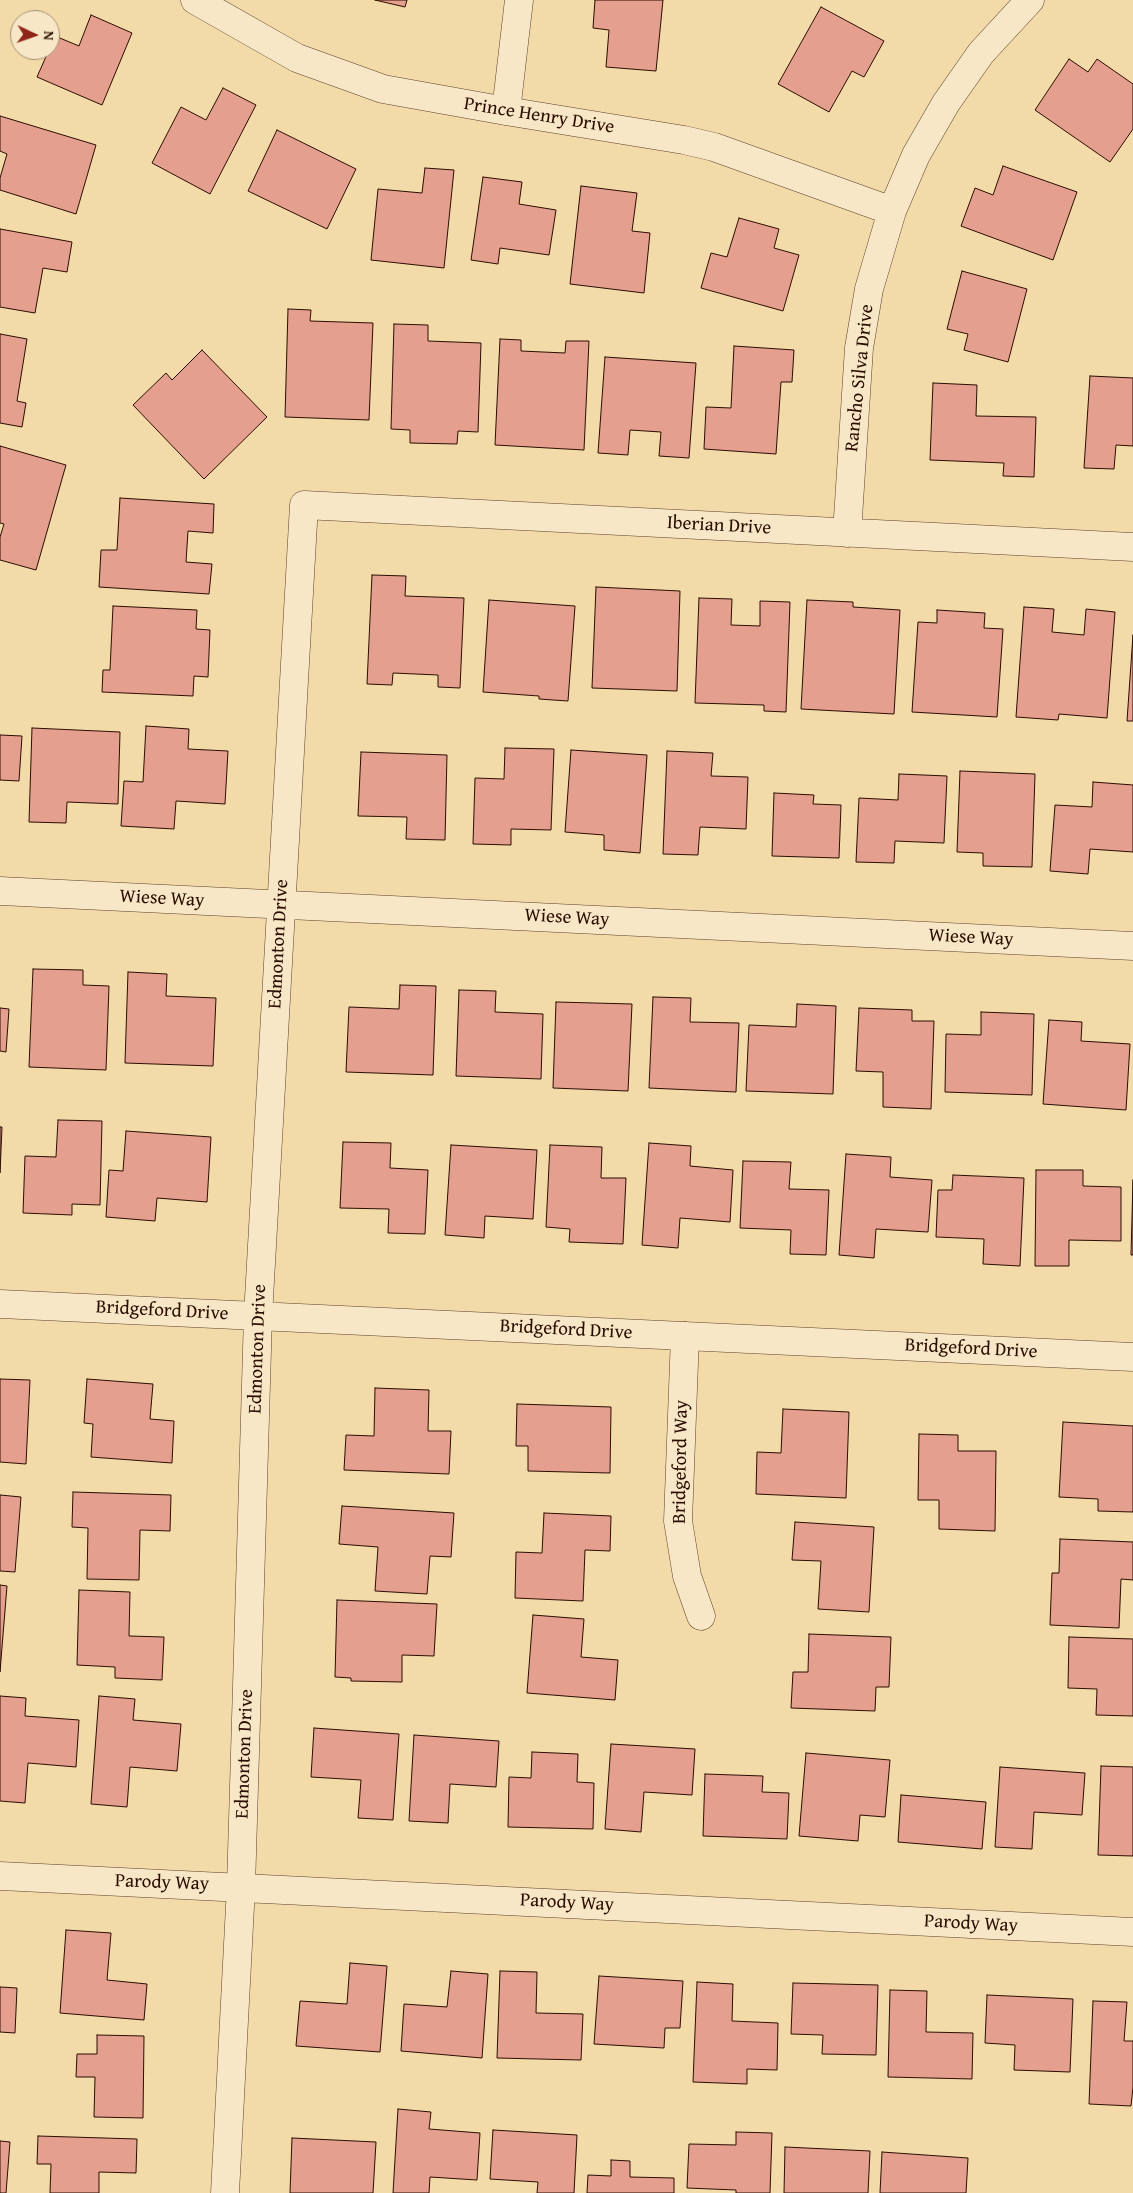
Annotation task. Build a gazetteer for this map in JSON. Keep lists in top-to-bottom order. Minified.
{"streets":{"street":["Prince Henry Drive","Rancho Silva Drive","Iberian Drive","Wiese Way","Edmonton Drive","Bridgeford Drive","Bridgeford Way","Parody Way"]},"crossings":[["Prince Henry Drive","Rancho Silva Drive"],["Rancho Silva Drive","Iberian Drive"],["Iberian Drive","Edmonton Drive"],["Wiese Way","Edmonton Drive"],["Edmonton Drive","Bridgeford Drive"],["Edmonton Drive","Parody Way"],["Bridgeford Drive","Bridgeford Way"]],"north":"right"}
